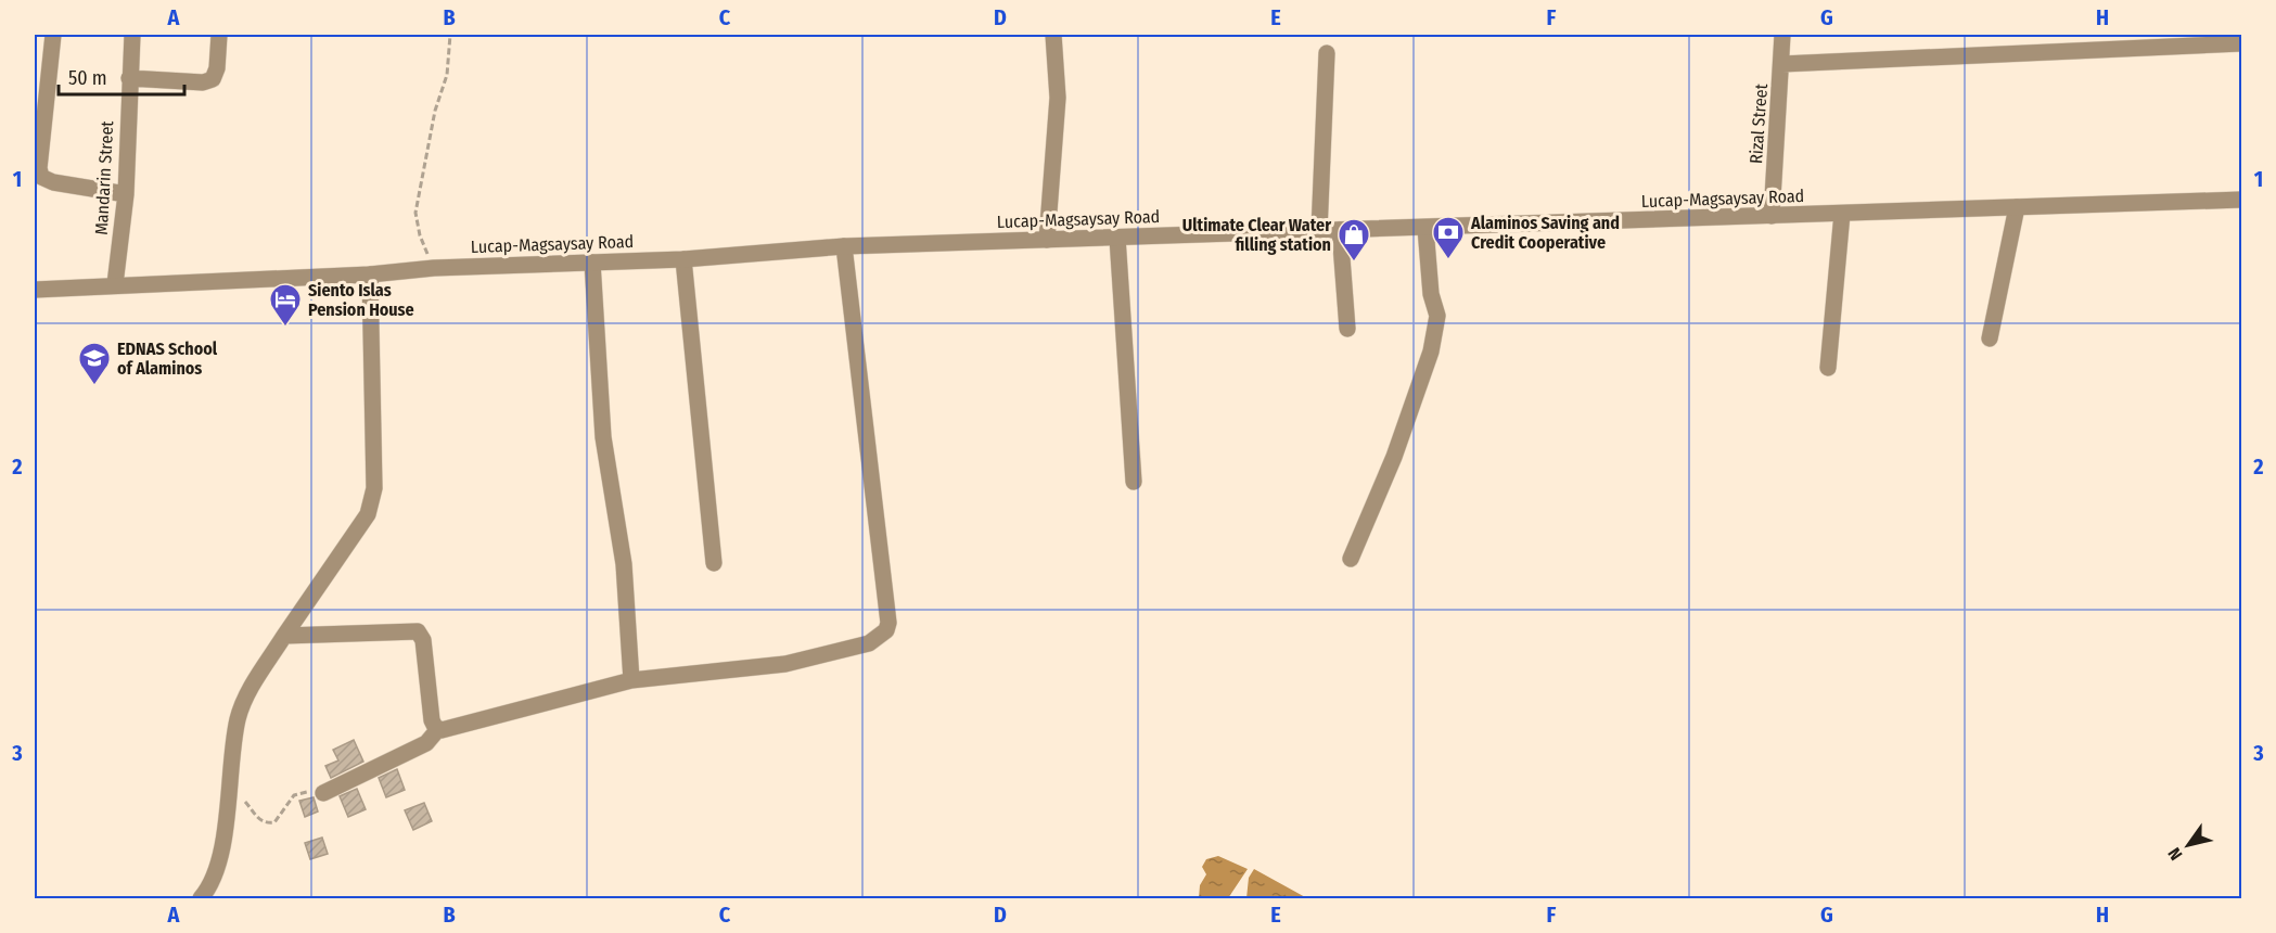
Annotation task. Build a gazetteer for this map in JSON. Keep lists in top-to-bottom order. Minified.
{"streets":{"street":["Rizal Street","Mandarin Street","Lucap-Magsaysay Road"]},"crossings":[["Rizal Street","Lucap-Magsaysay Road"],["Mandarin Street","Lucap-Magsaysay Road"]],"places":{"bank":["Alaminos Saving and Credit Cooperative"],"shop":["Ultimate Clear Water filling station"],"hotel":["Siento Islas Pension House"],"school or university":["EDNAS School of Alaminos"]},"scale_bar":"50 m","north":"bottom left","grid":{"columns":["A","B","C","D","E","F","G","H"],"rows":["1","2","3"]}}
